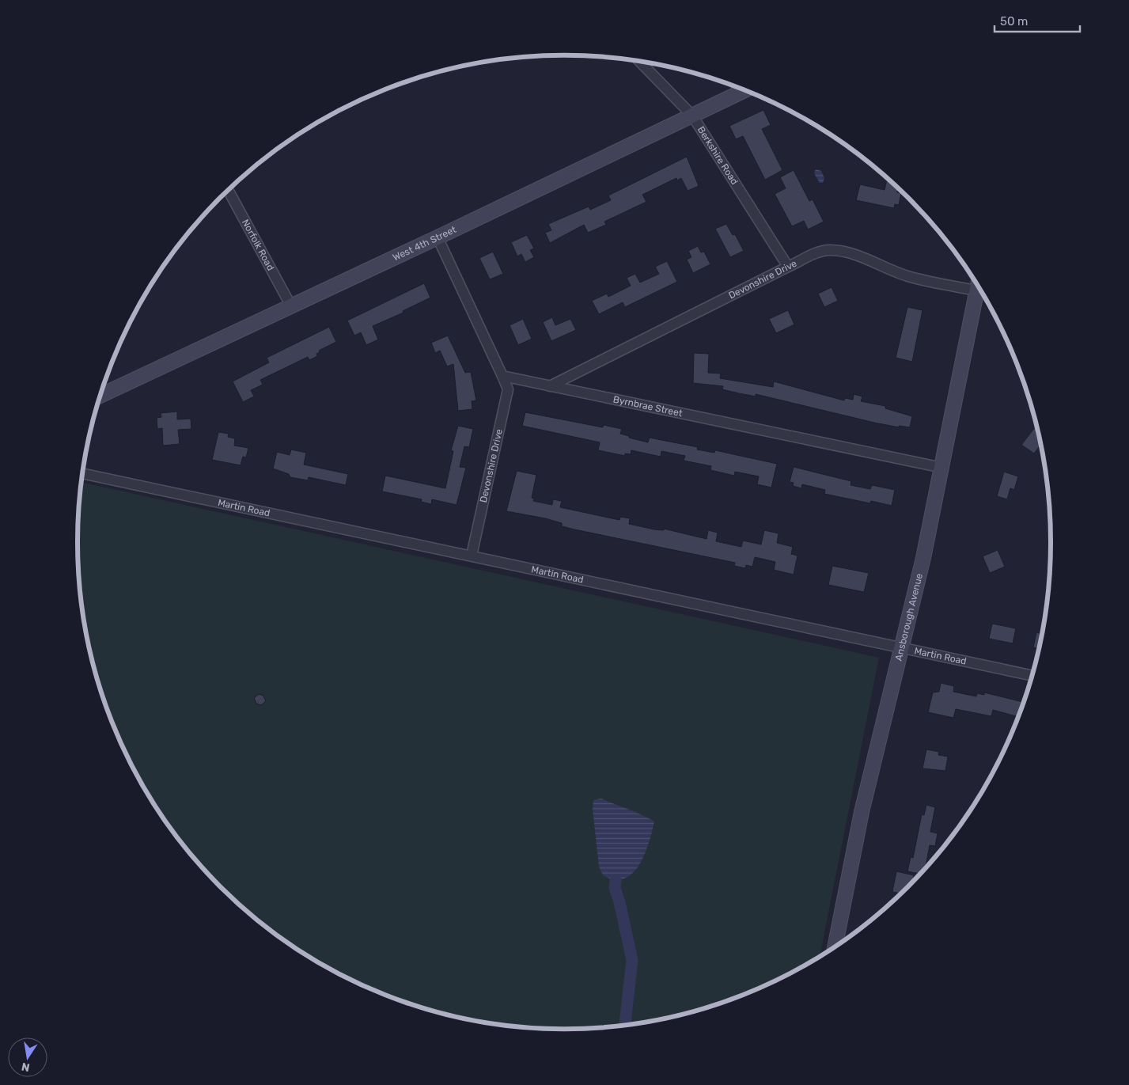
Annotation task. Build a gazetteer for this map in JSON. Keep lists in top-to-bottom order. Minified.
{"streets":{"main road":["West 4th Street","Ansborough Avenue"],"street":["Berkshire Road","Norfolk Road","Devonshire Drive","Byrnbrae Street","Martin Road"]},"crossings":[["Berkshire Road","West 4th Street"],["Berkshire Road","Devonshire Drive"],["West 4th Street","Norfolk Road"],["Devonshire Drive","Byrnbrae Street"],["Devonshire Drive","Martin Road"],["Byrnbrae Street","Ansborough Avenue"],["Martin Road","Ansborough Avenue"]],"scale_bar":"50 m","north":"bottom"}
